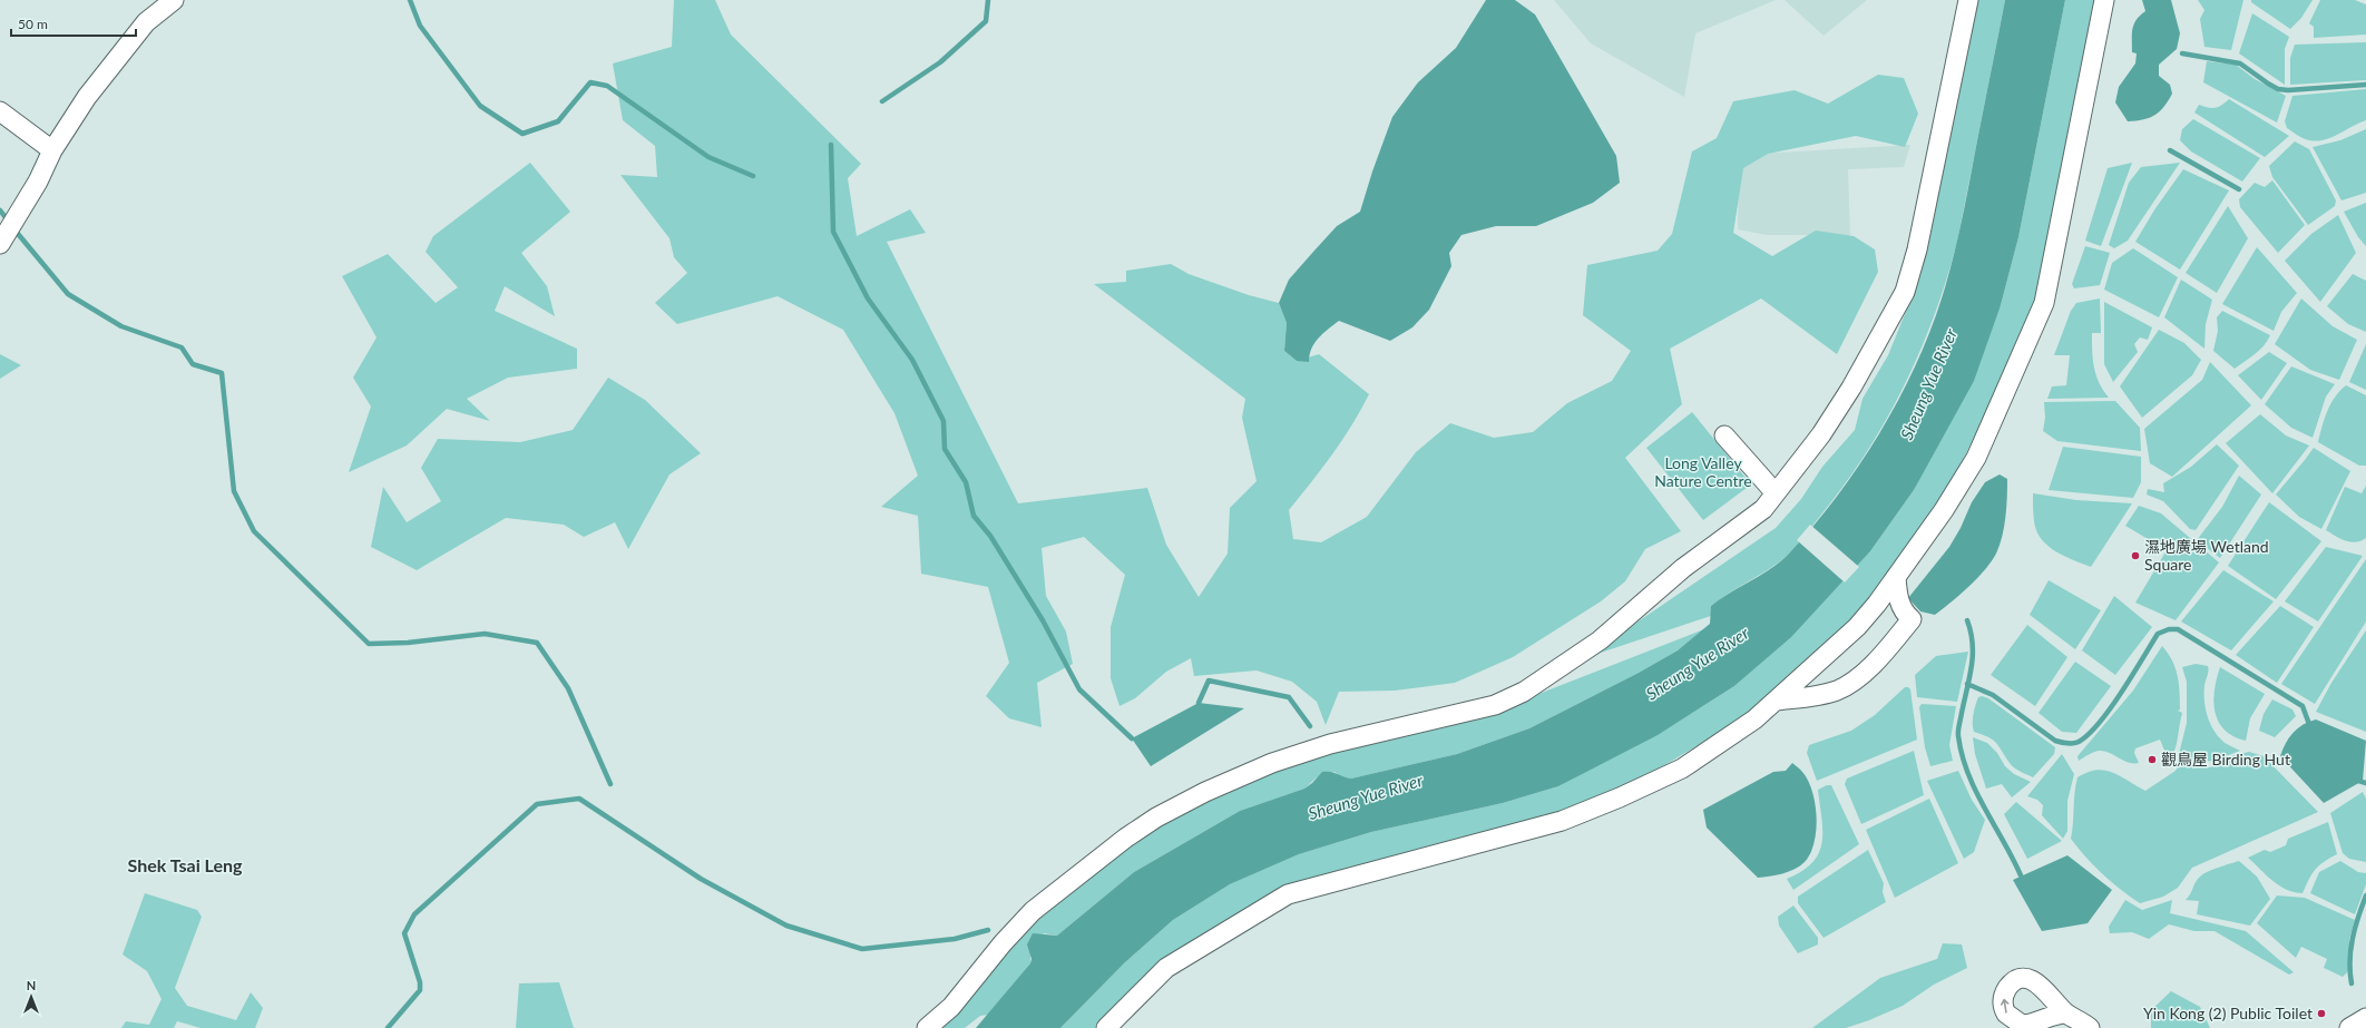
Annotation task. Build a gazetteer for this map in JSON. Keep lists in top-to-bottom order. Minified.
{"districts":["Shek Tsai Leng"],"water":["Sheung Yue River"],"parks":["Long Valley Nature Centre"],"places":["濕地廣場 Wetland Square","觀鳥屋 Birding Hut","Yin Kong (2) Public Toilet"],"scale_bar":"50 m","north":"top"}
